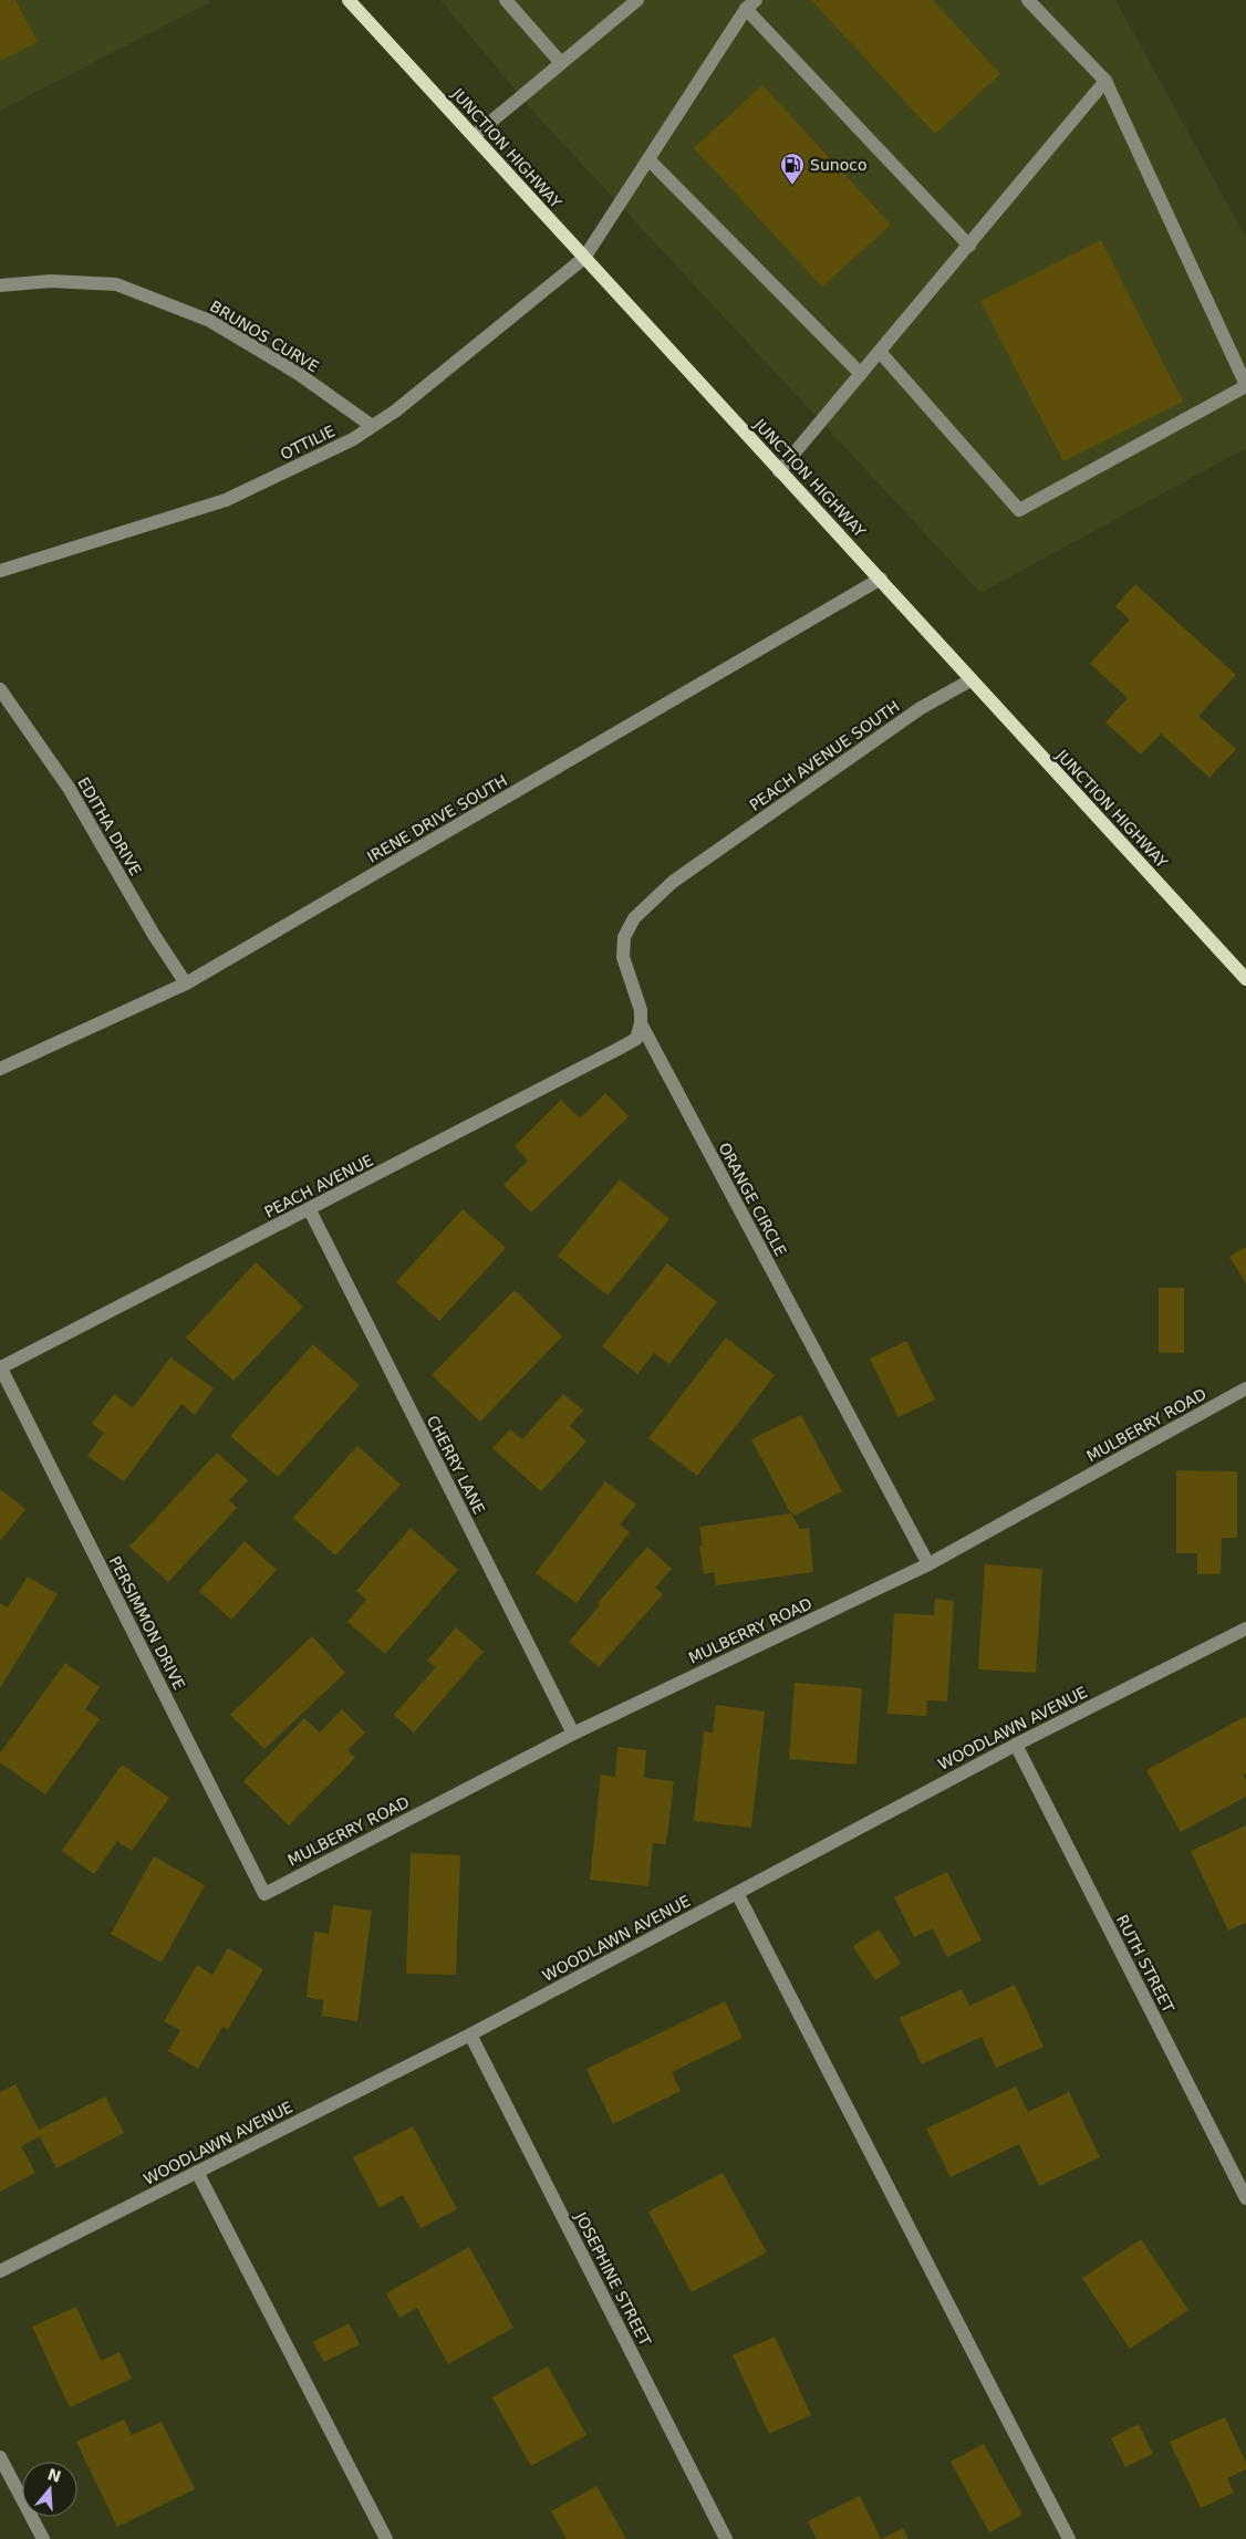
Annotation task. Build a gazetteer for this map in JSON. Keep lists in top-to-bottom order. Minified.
{"streets":{"main road":["JUNCTION HIGHWAY"],"street":["BRUNOS CURVE","OTTILIE","PEACH AVENUE SOUTH","IRENE DRIVE SOUTH","EDITHA DRIVE","PEACH AVENUE","ORANGE CIRCLE","MULBERRY ROAD","CHERRY LANE","PERSIMMON DRIVE","WOODLAWN AVENUE","RUTH STREET","JOSEPHINE STREET"]},"crossings":[["JUNCTION HIGHWAY","OTTILIE"],["JUNCTION HIGHWAY","PEACH AVENUE SOUTH"],["JUNCTION HIGHWAY","IRENE DRIVE SOUTH"],["BRUNOS CURVE","OTTILIE"],["PEACH AVENUE SOUTH","ORANGE CIRCLE"],["IRENE DRIVE SOUTH","EDITHA DRIVE"],["PEACH AVENUE","ORANGE CIRCLE"],["PEACH AVENUE","CHERRY LANE"],["PEACH AVENUE","PERSIMMON DRIVE"],["ORANGE CIRCLE","MULBERRY ROAD"],["MULBERRY ROAD","CHERRY LANE"],["MULBERRY ROAD","PERSIMMON DRIVE"],["WOODLAWN AVENUE","RUTH STREET"],["WOODLAWN AVENUE","JOSEPHINE STREET"]],"places":{"fuel station":["Sunoco"]},"north":"top"}
